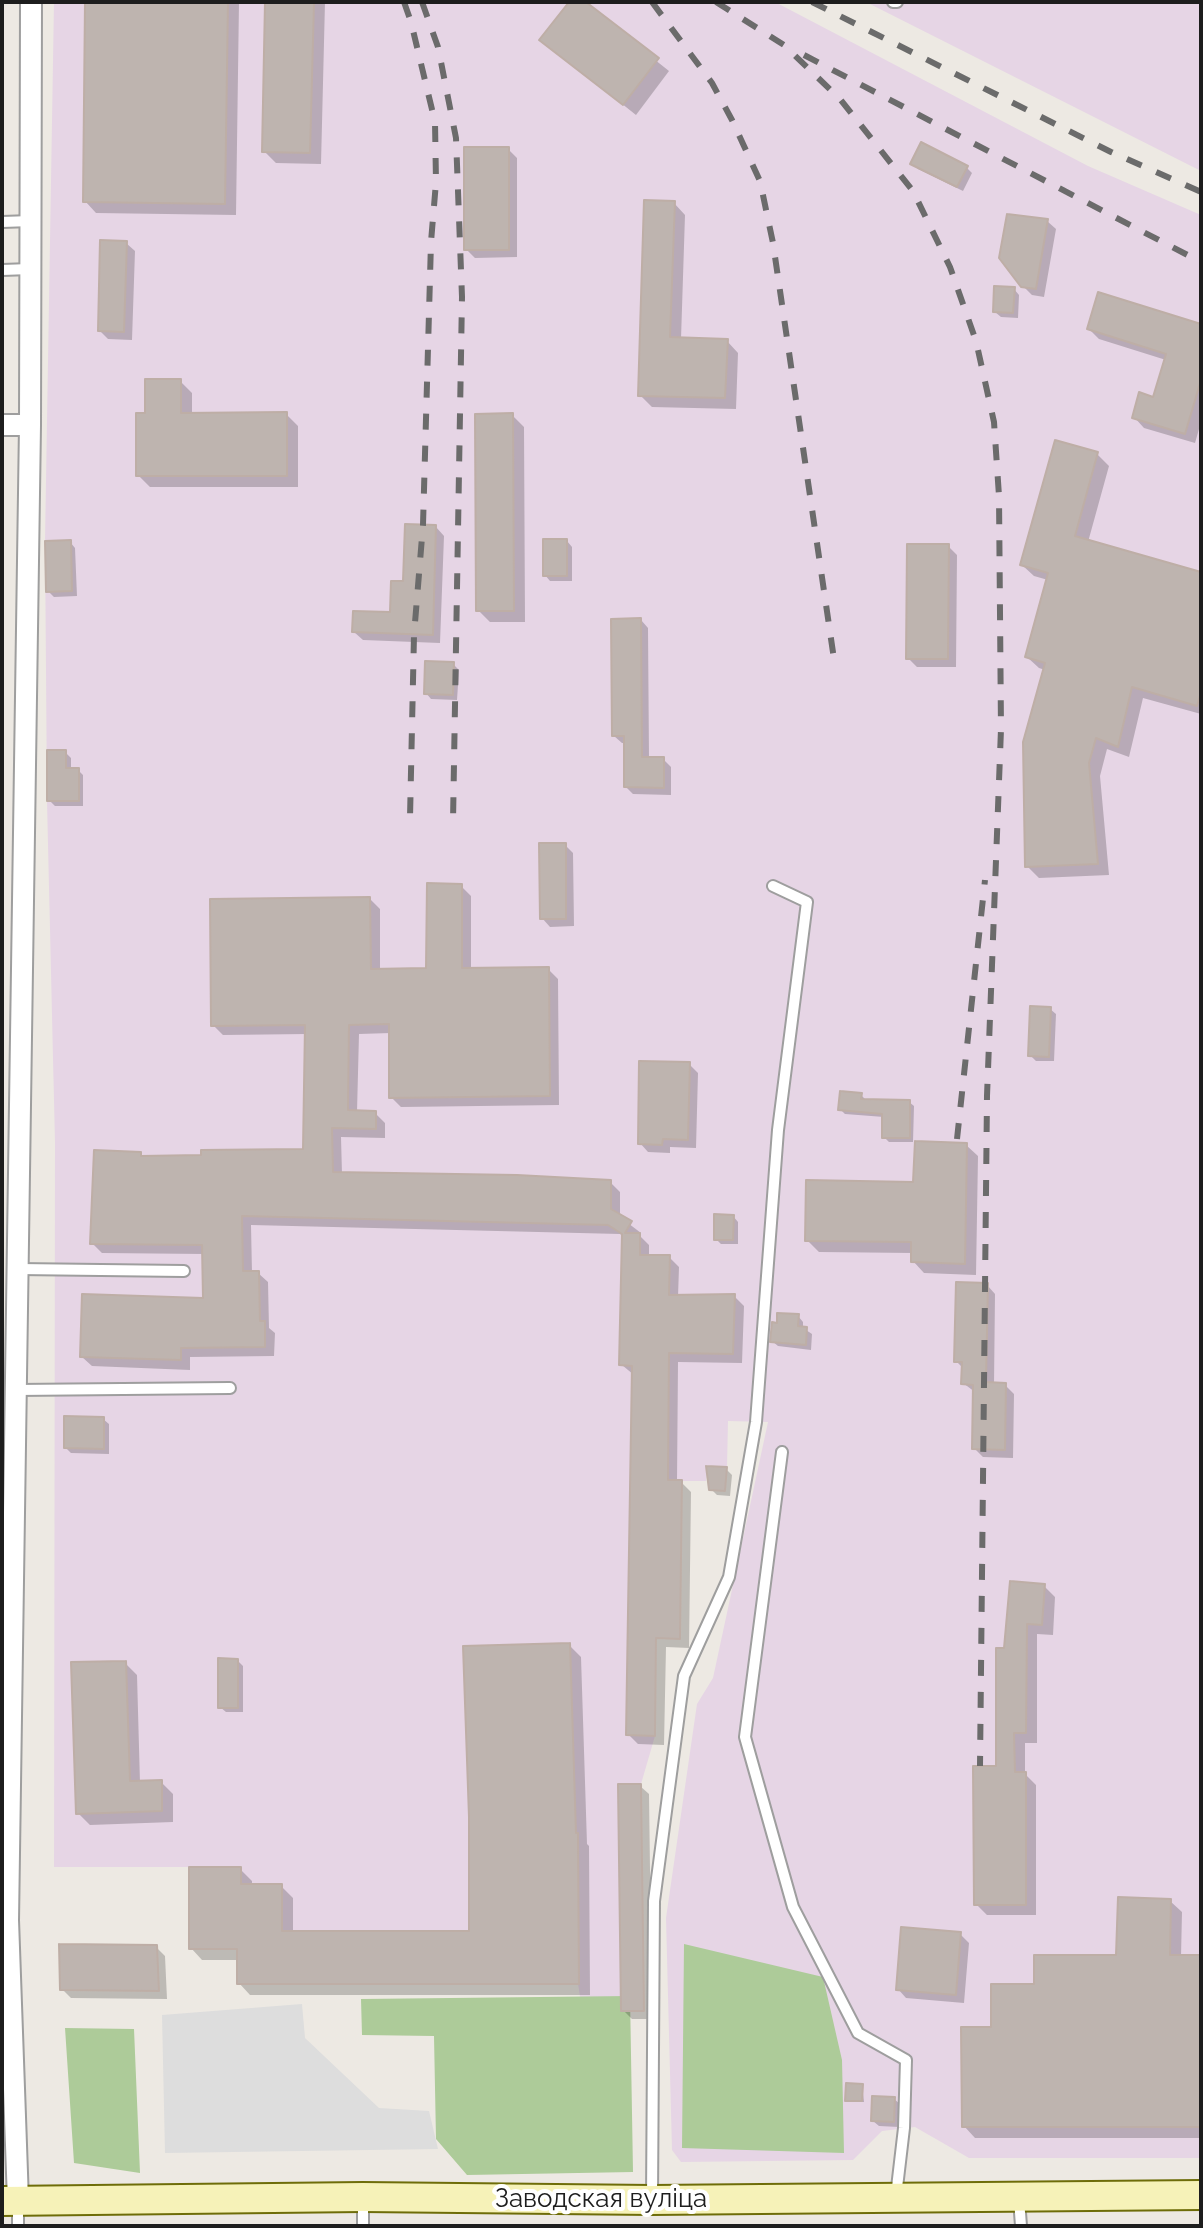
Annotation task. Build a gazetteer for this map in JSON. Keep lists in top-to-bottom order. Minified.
{"streets":{"main road":["Заводская вуліца"]}}
